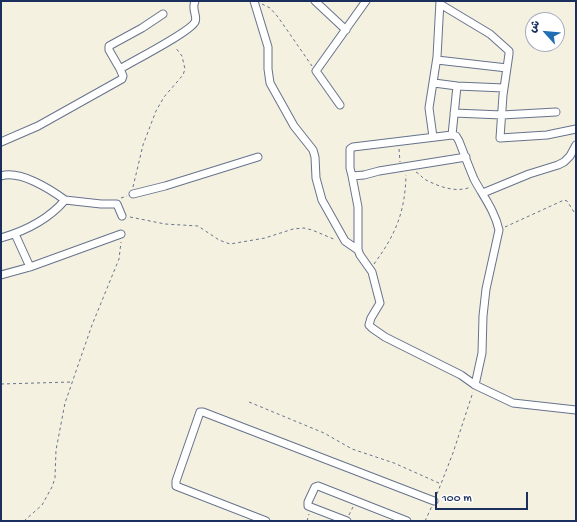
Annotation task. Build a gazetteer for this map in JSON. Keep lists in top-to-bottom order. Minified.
{"scale_bar":"100 m","north":"top left"}
